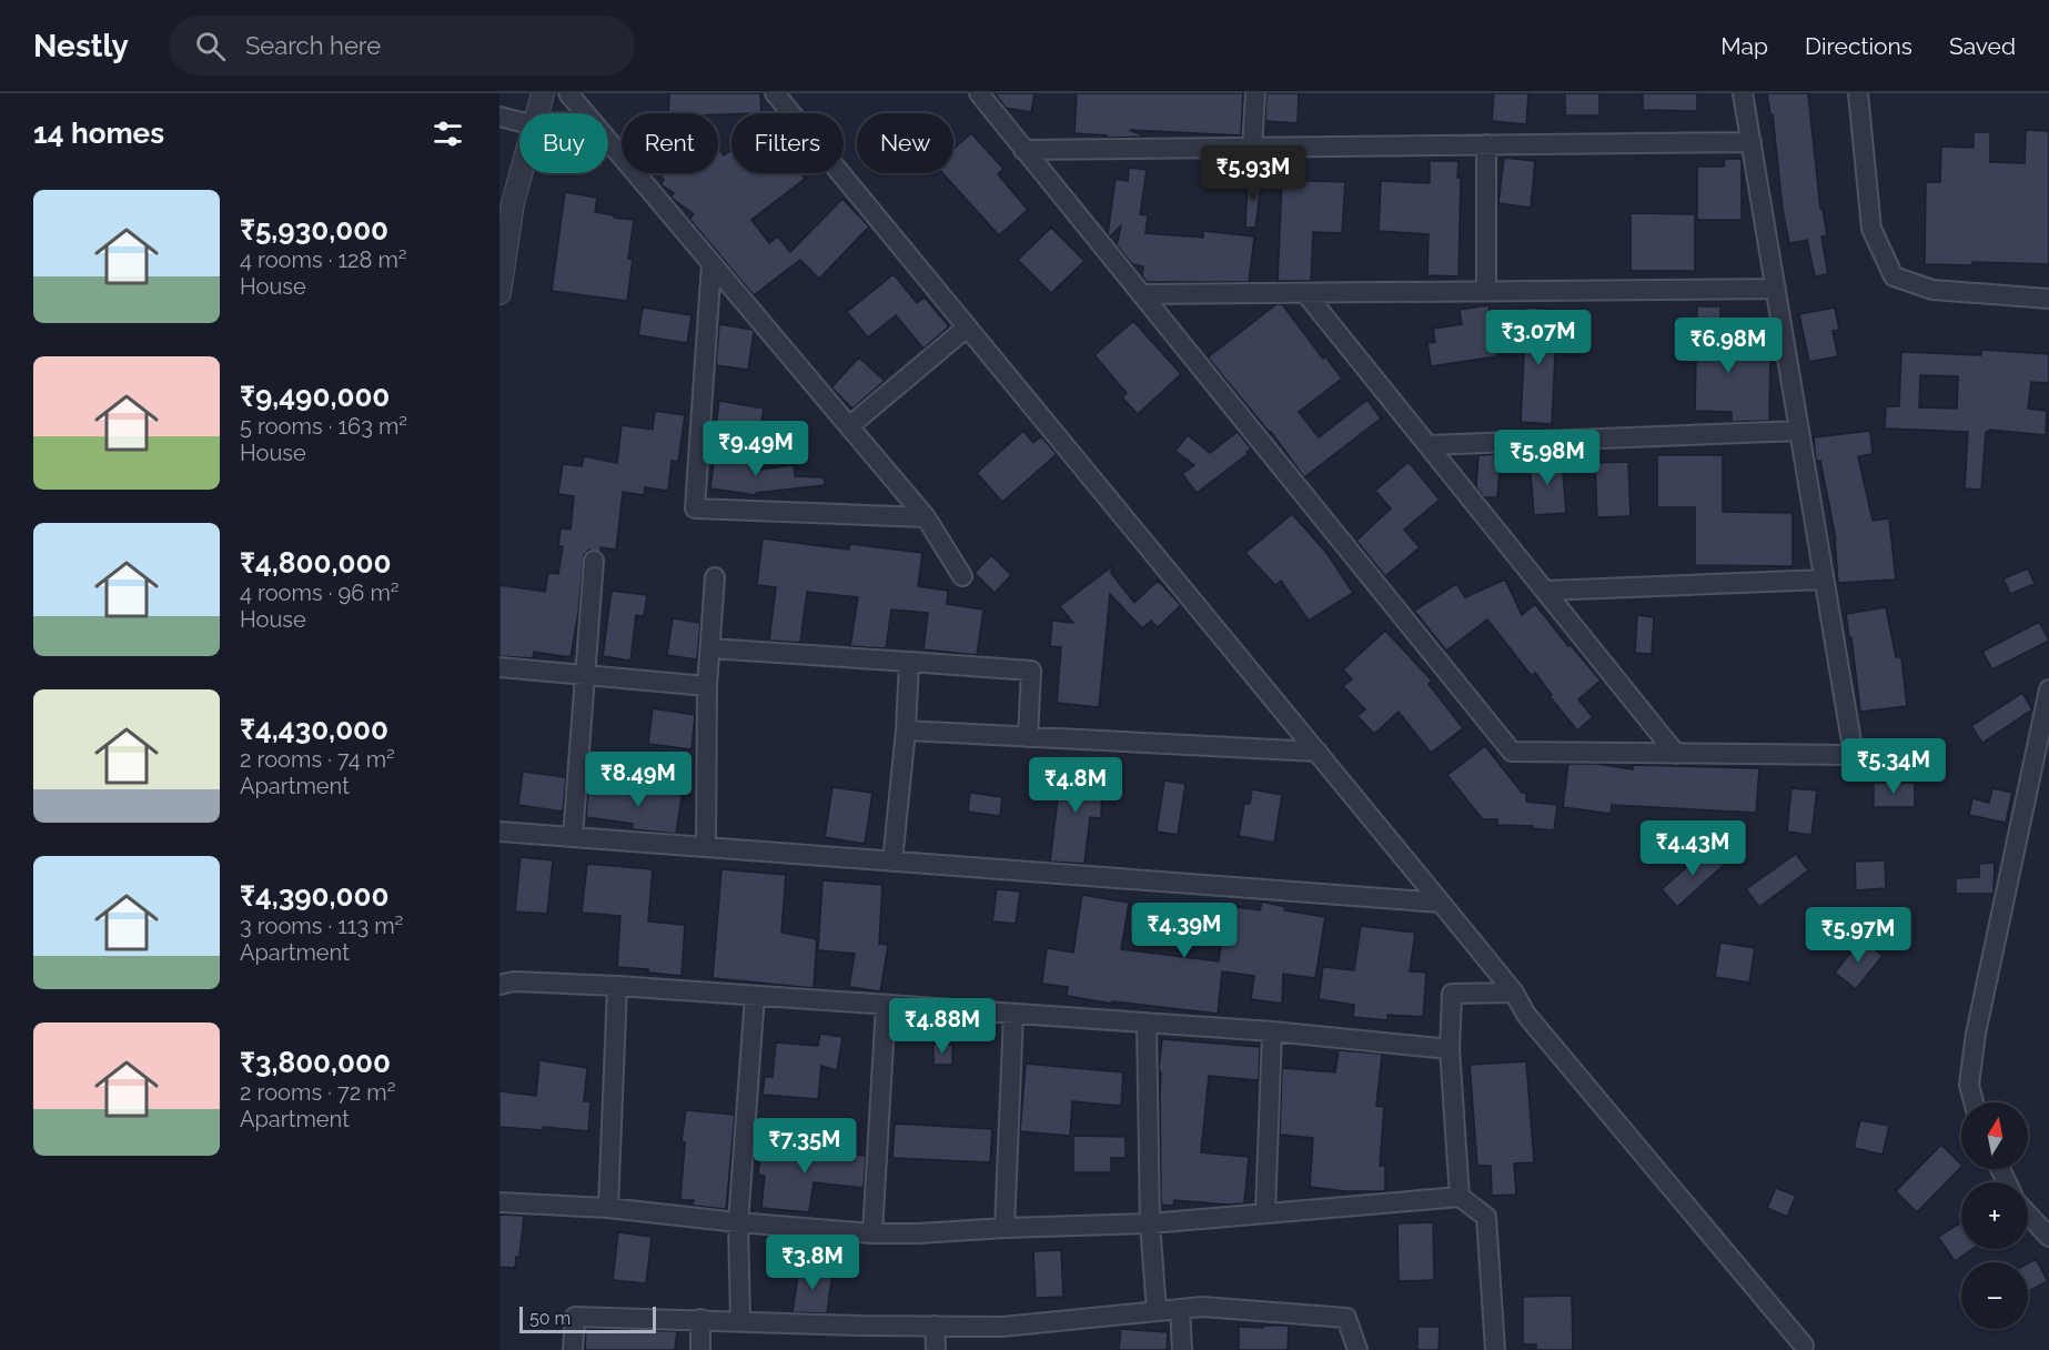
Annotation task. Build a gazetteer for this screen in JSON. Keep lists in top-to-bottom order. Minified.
{"scale_bar":"50 m","north":"top","page":{"header":"Nestly","search":"Search here","nav":["Map","Directions","Saved"],"heading":"14 homes","chip":["Buy","Rent","Filters","New"],"price":["₹5.93M","₹3.07M","₹6.98M","₹9.49M","₹5.98M","₹5.34M","₹8.49M","₹4.8M","₹4.43M","₹4.39M","₹5.97M","₹4.88M","₹7.35M","₹3.8M"],"list":[{"name":"₹5,930,000","note":"4 rooms · 128 m² · House"},{"name":"₹9,490,000","note":"5 rooms · 163 m² · House"},{"name":"₹4,800,000","note":"4 rooms · 96 m² · House"},{"name":"₹4,430,000","note":"2 rooms · 74 m² · Apartment"},{"name":"₹4,390,000","note":"3 rooms · 113 m² · Apartment"},{"name":"₹3,800,000","note":"2 rooms · 72 m² · Apartment"}],"map_buttons":["+","−"],"scale":"50 m"}}
